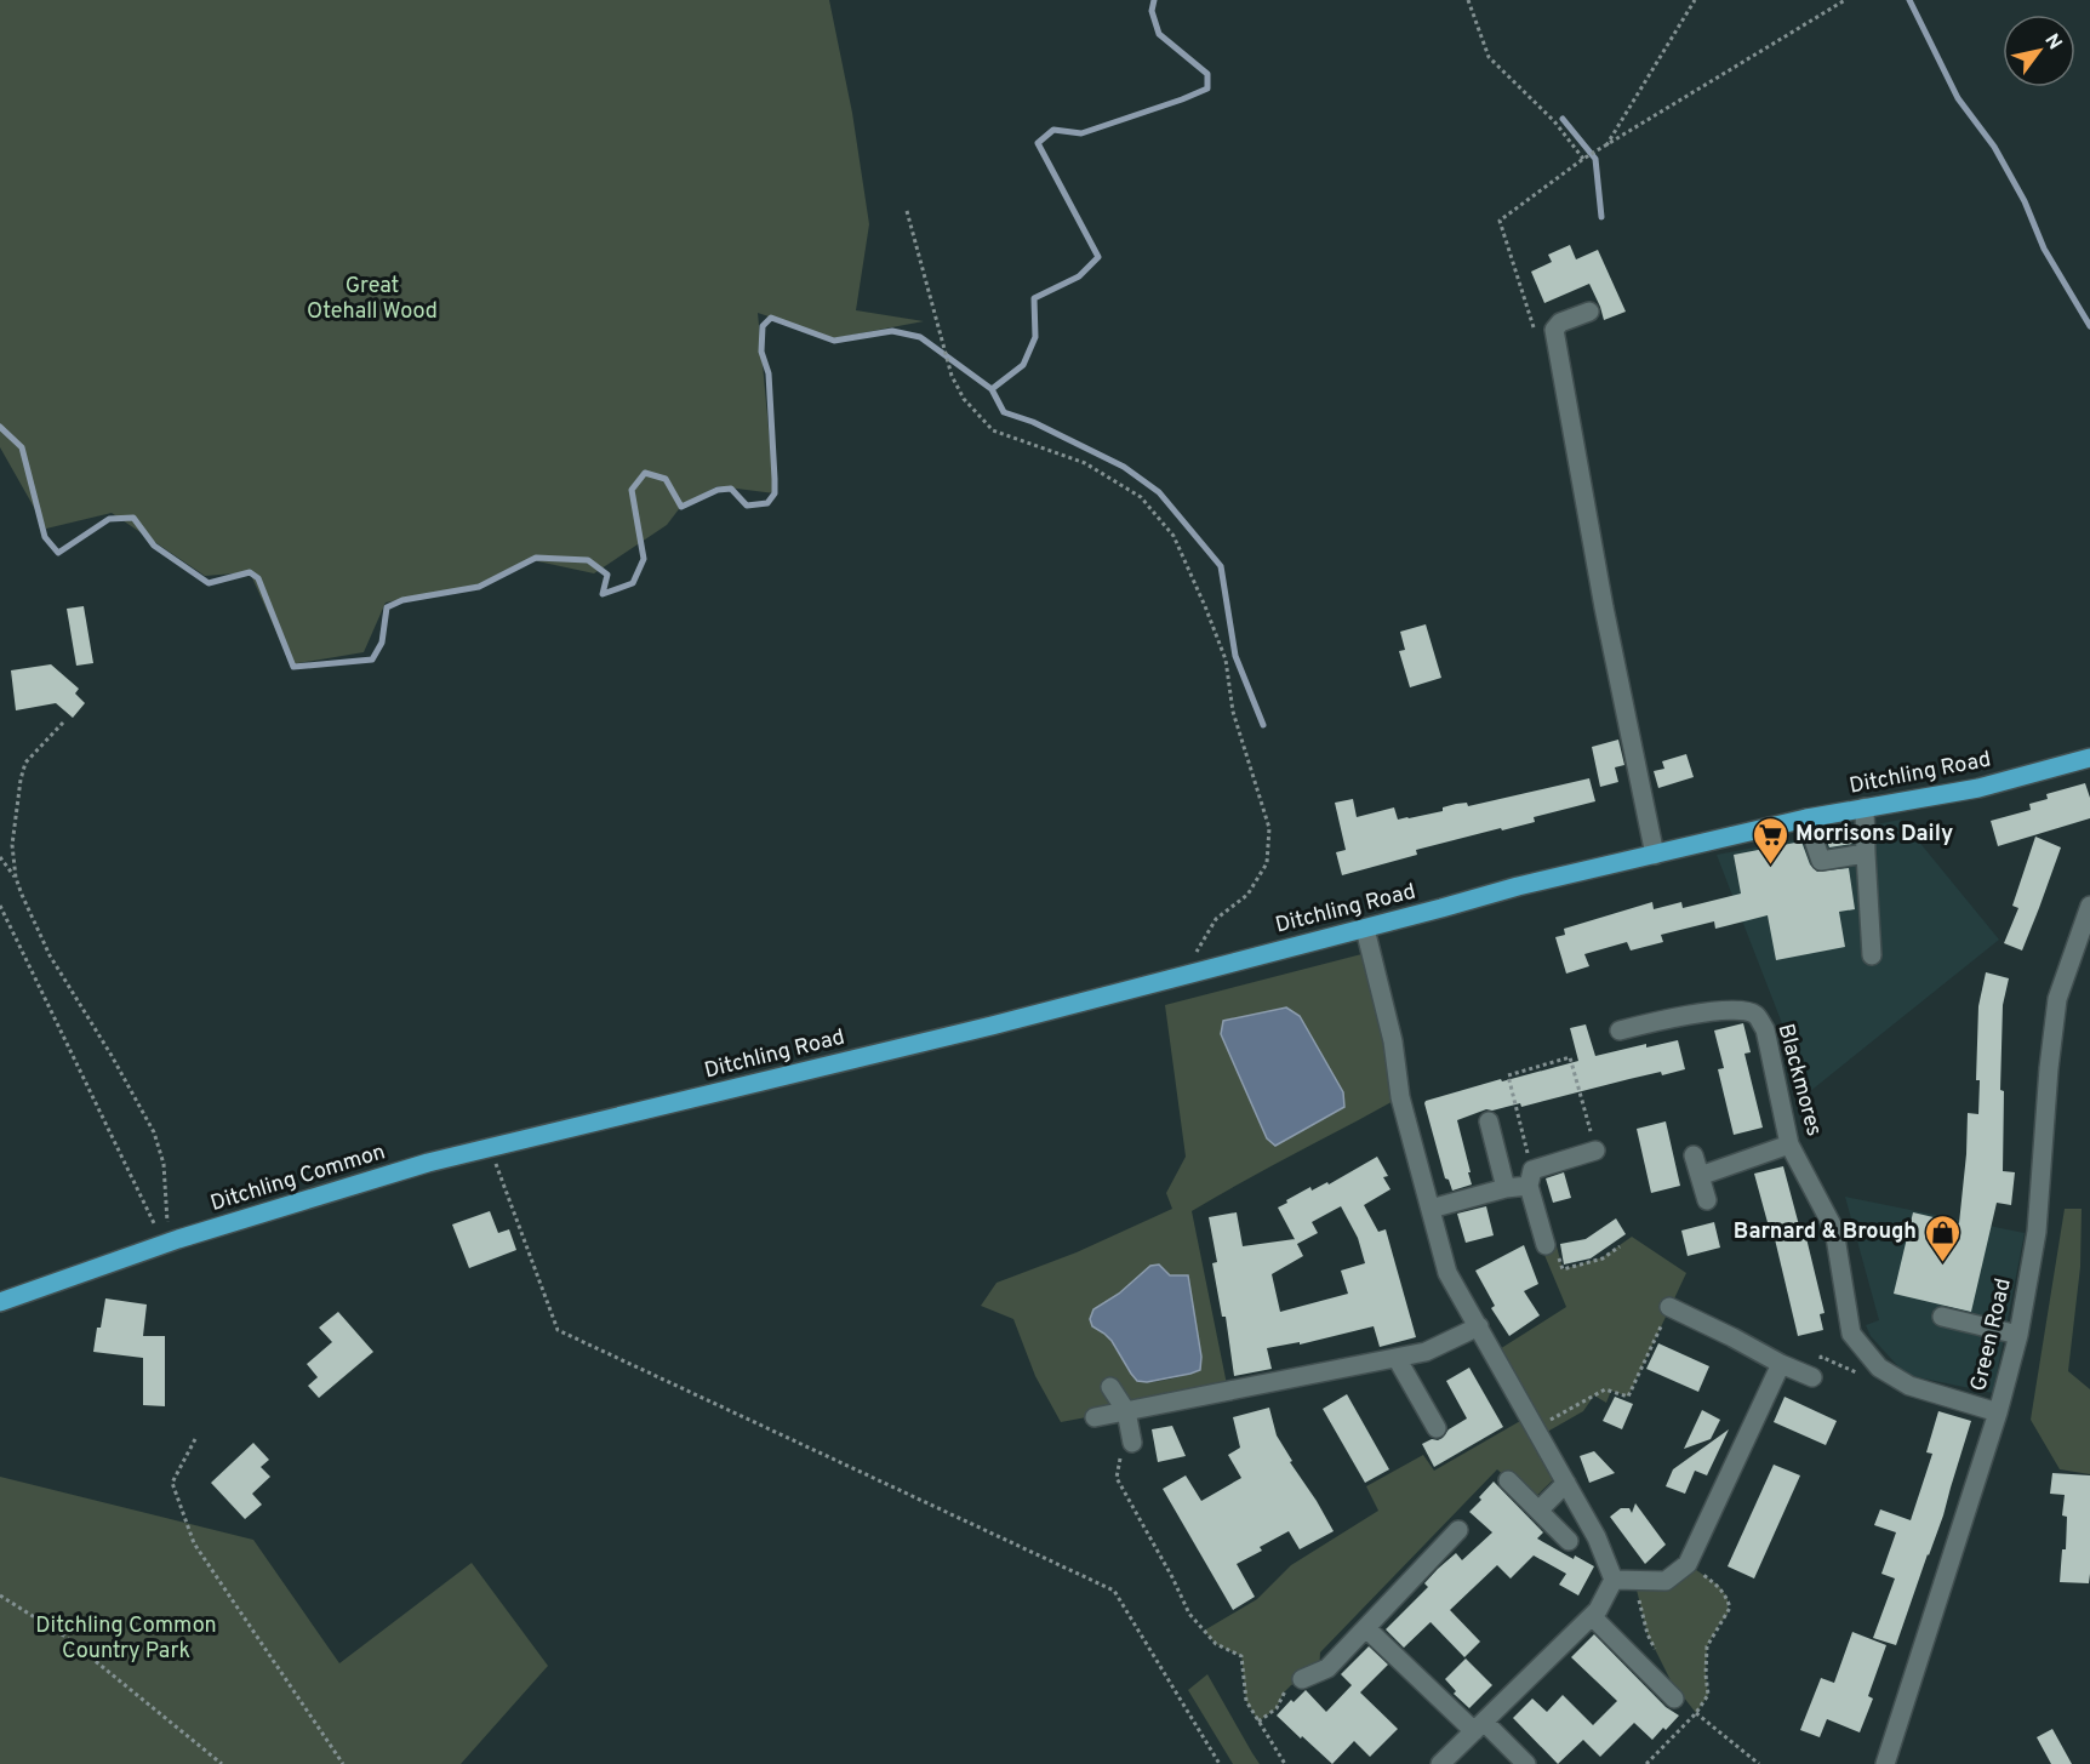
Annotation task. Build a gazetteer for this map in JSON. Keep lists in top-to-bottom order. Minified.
{"streets":{"main road":["Ditchling Road","Ditchling Common"],"street":["Blackmores","Green Road"]},"crossings":[["Ditchling Road","Ditchling Common"],["Blackmores","Green Road"]],"parks":["Great Otehall Wood","Ditchling Common Country Park"],"places":{"supermarket":["Morrisons Daily"],"shop":["Barnard & Brough"]},"north":"top right"}
